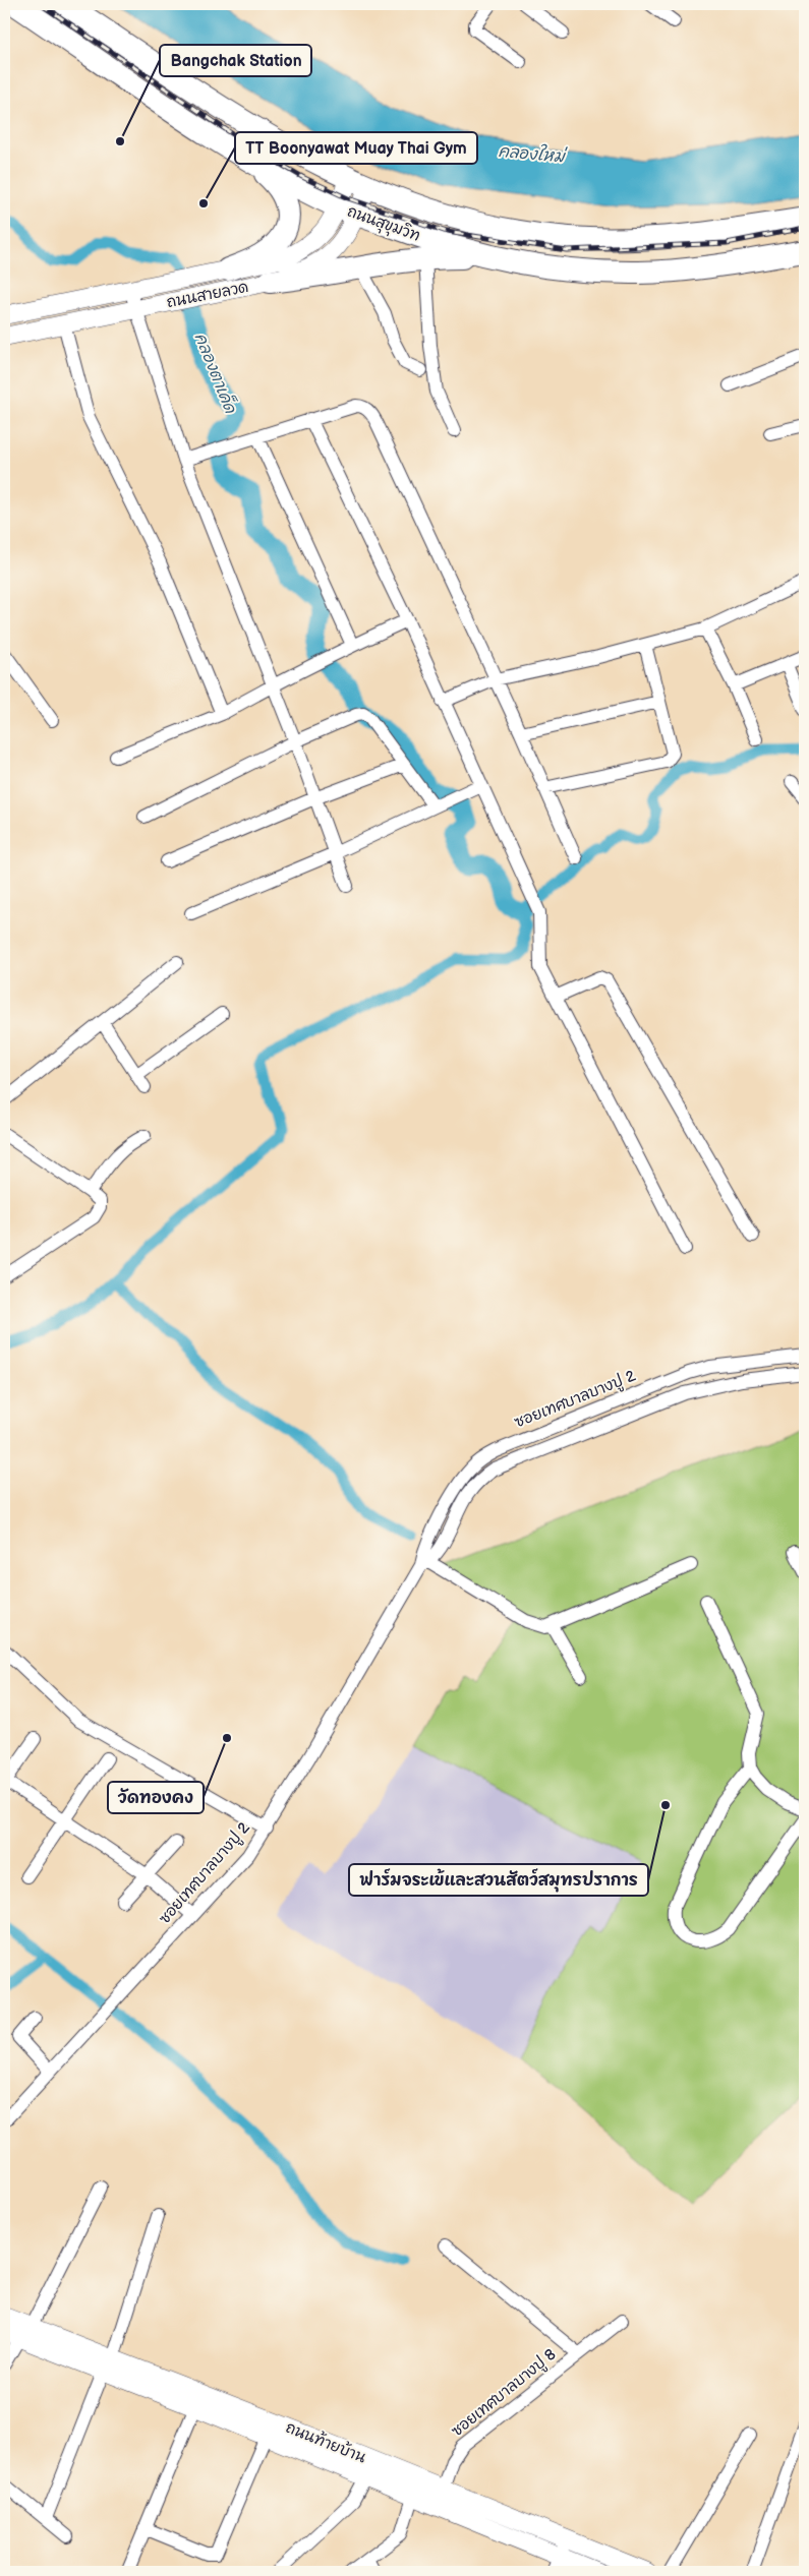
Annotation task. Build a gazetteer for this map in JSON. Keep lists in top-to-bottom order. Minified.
{"streets":{"highway":["ถนนสุขุมวิท"],"street":["ถนนสายลวด","ซอยเทศบาลบางปู 2","ซอยเทศบาลบางปู 8","ถนนท้ายบ้าน"]},"crossings":[["ถนนสุขุมวิท","ถนนสายลวด"],["ซอยเทศบาลบางปู 8","ถนนท้ายบ้าน"]],"water":["คลองใหม่","คลองตาเค็ด"],"places":["Bangchak Station","TT Boonyawat Muay Thai Gym","วัดทองคง","ฟาร์มจระเข้และสวนสัตว์สมุทรปราการ"]}
